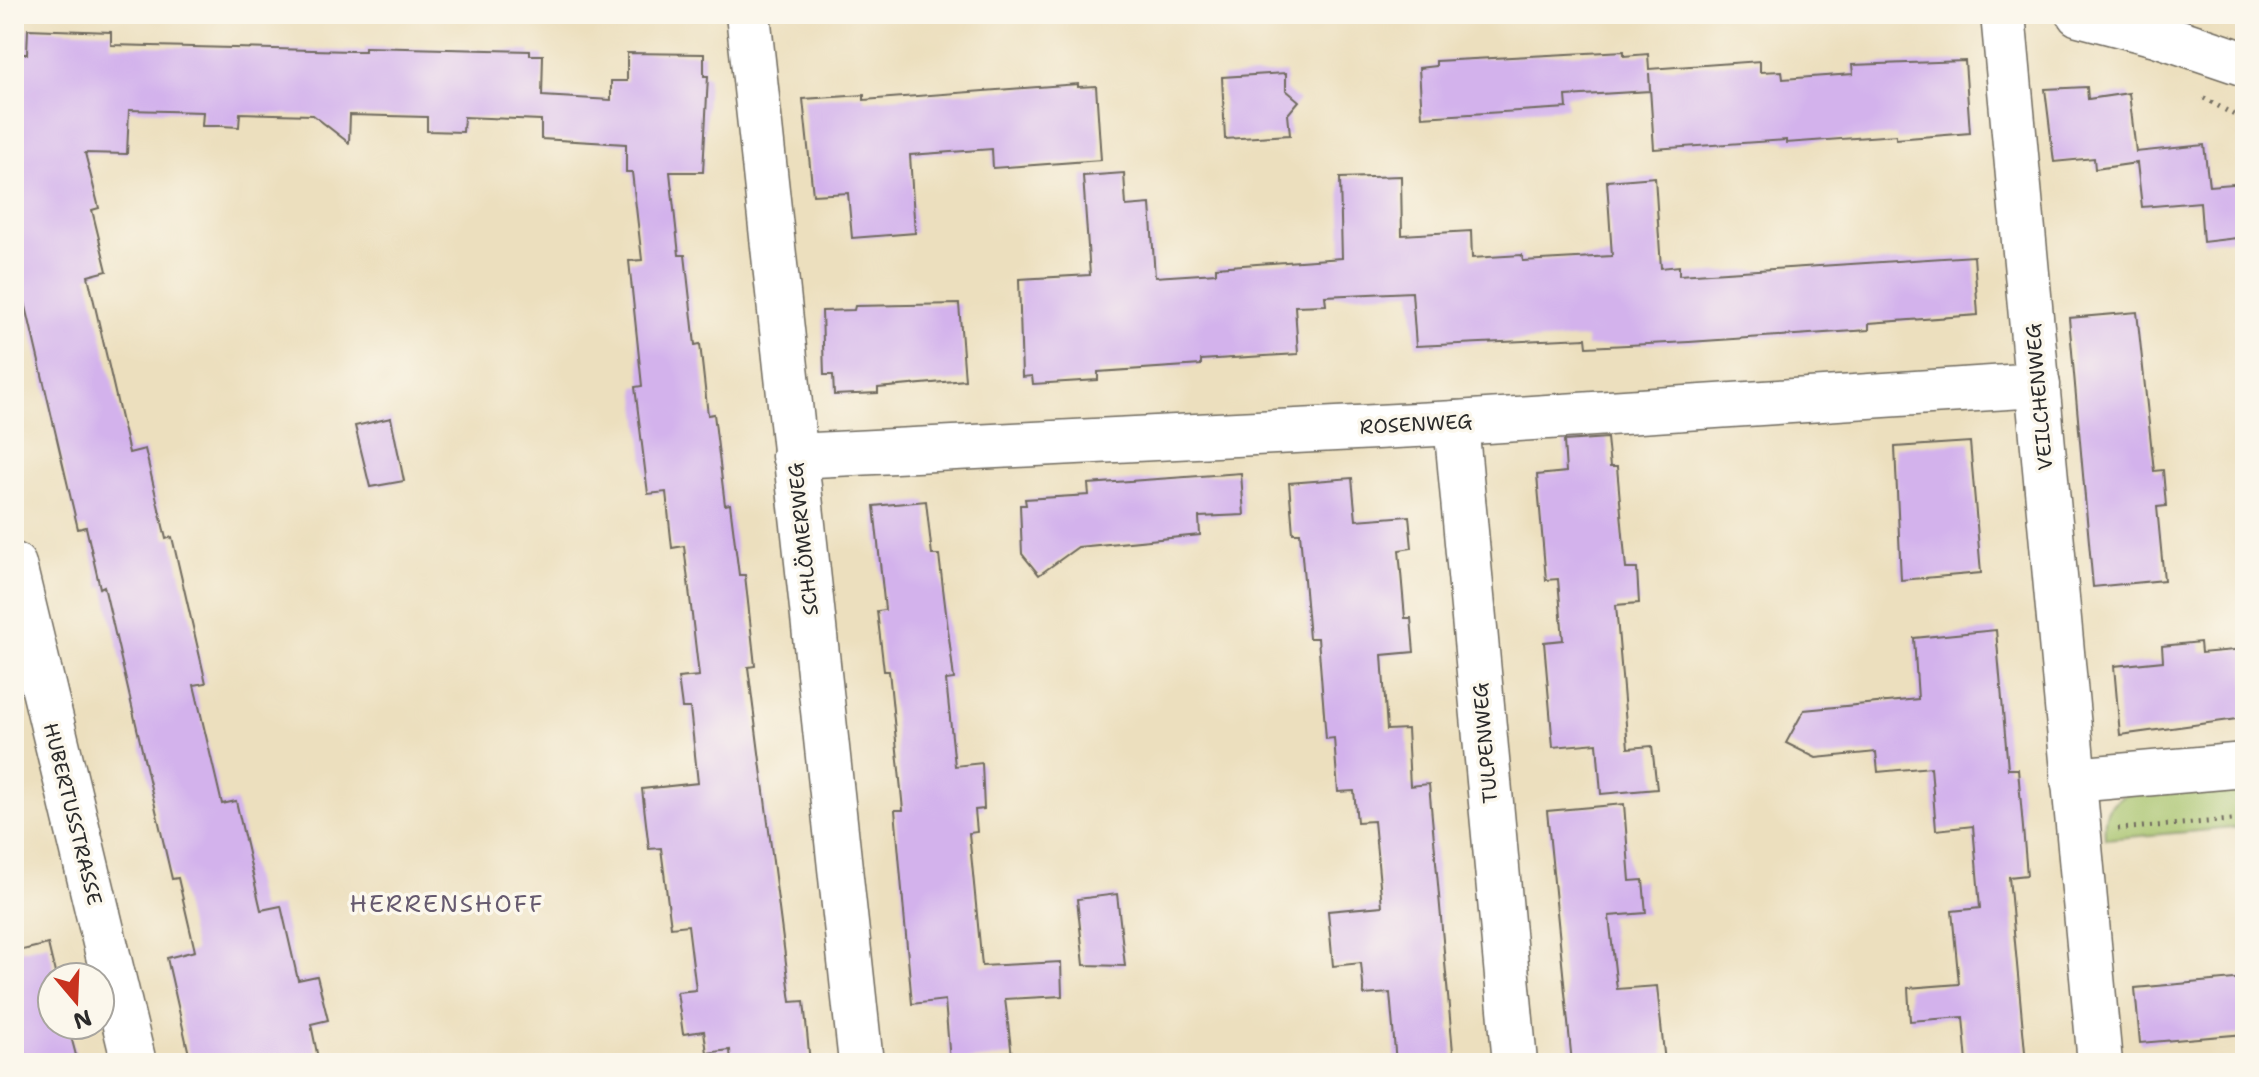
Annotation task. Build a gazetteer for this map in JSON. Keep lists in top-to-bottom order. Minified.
{"streets":{"street":["VEILCHENWEG","ROSENWEG","SCHLÖMERWEG","TULPENWEG","HUBERTUSSTRASSE"]},"crossings":[["VEILCHENWEG","ROSENWEG"],["ROSENWEG","SCHLÖMERWEG"],["ROSENWEG","TULPENWEG"]],"districts":["HERRENSHOFF"],"north":"bottom"}
